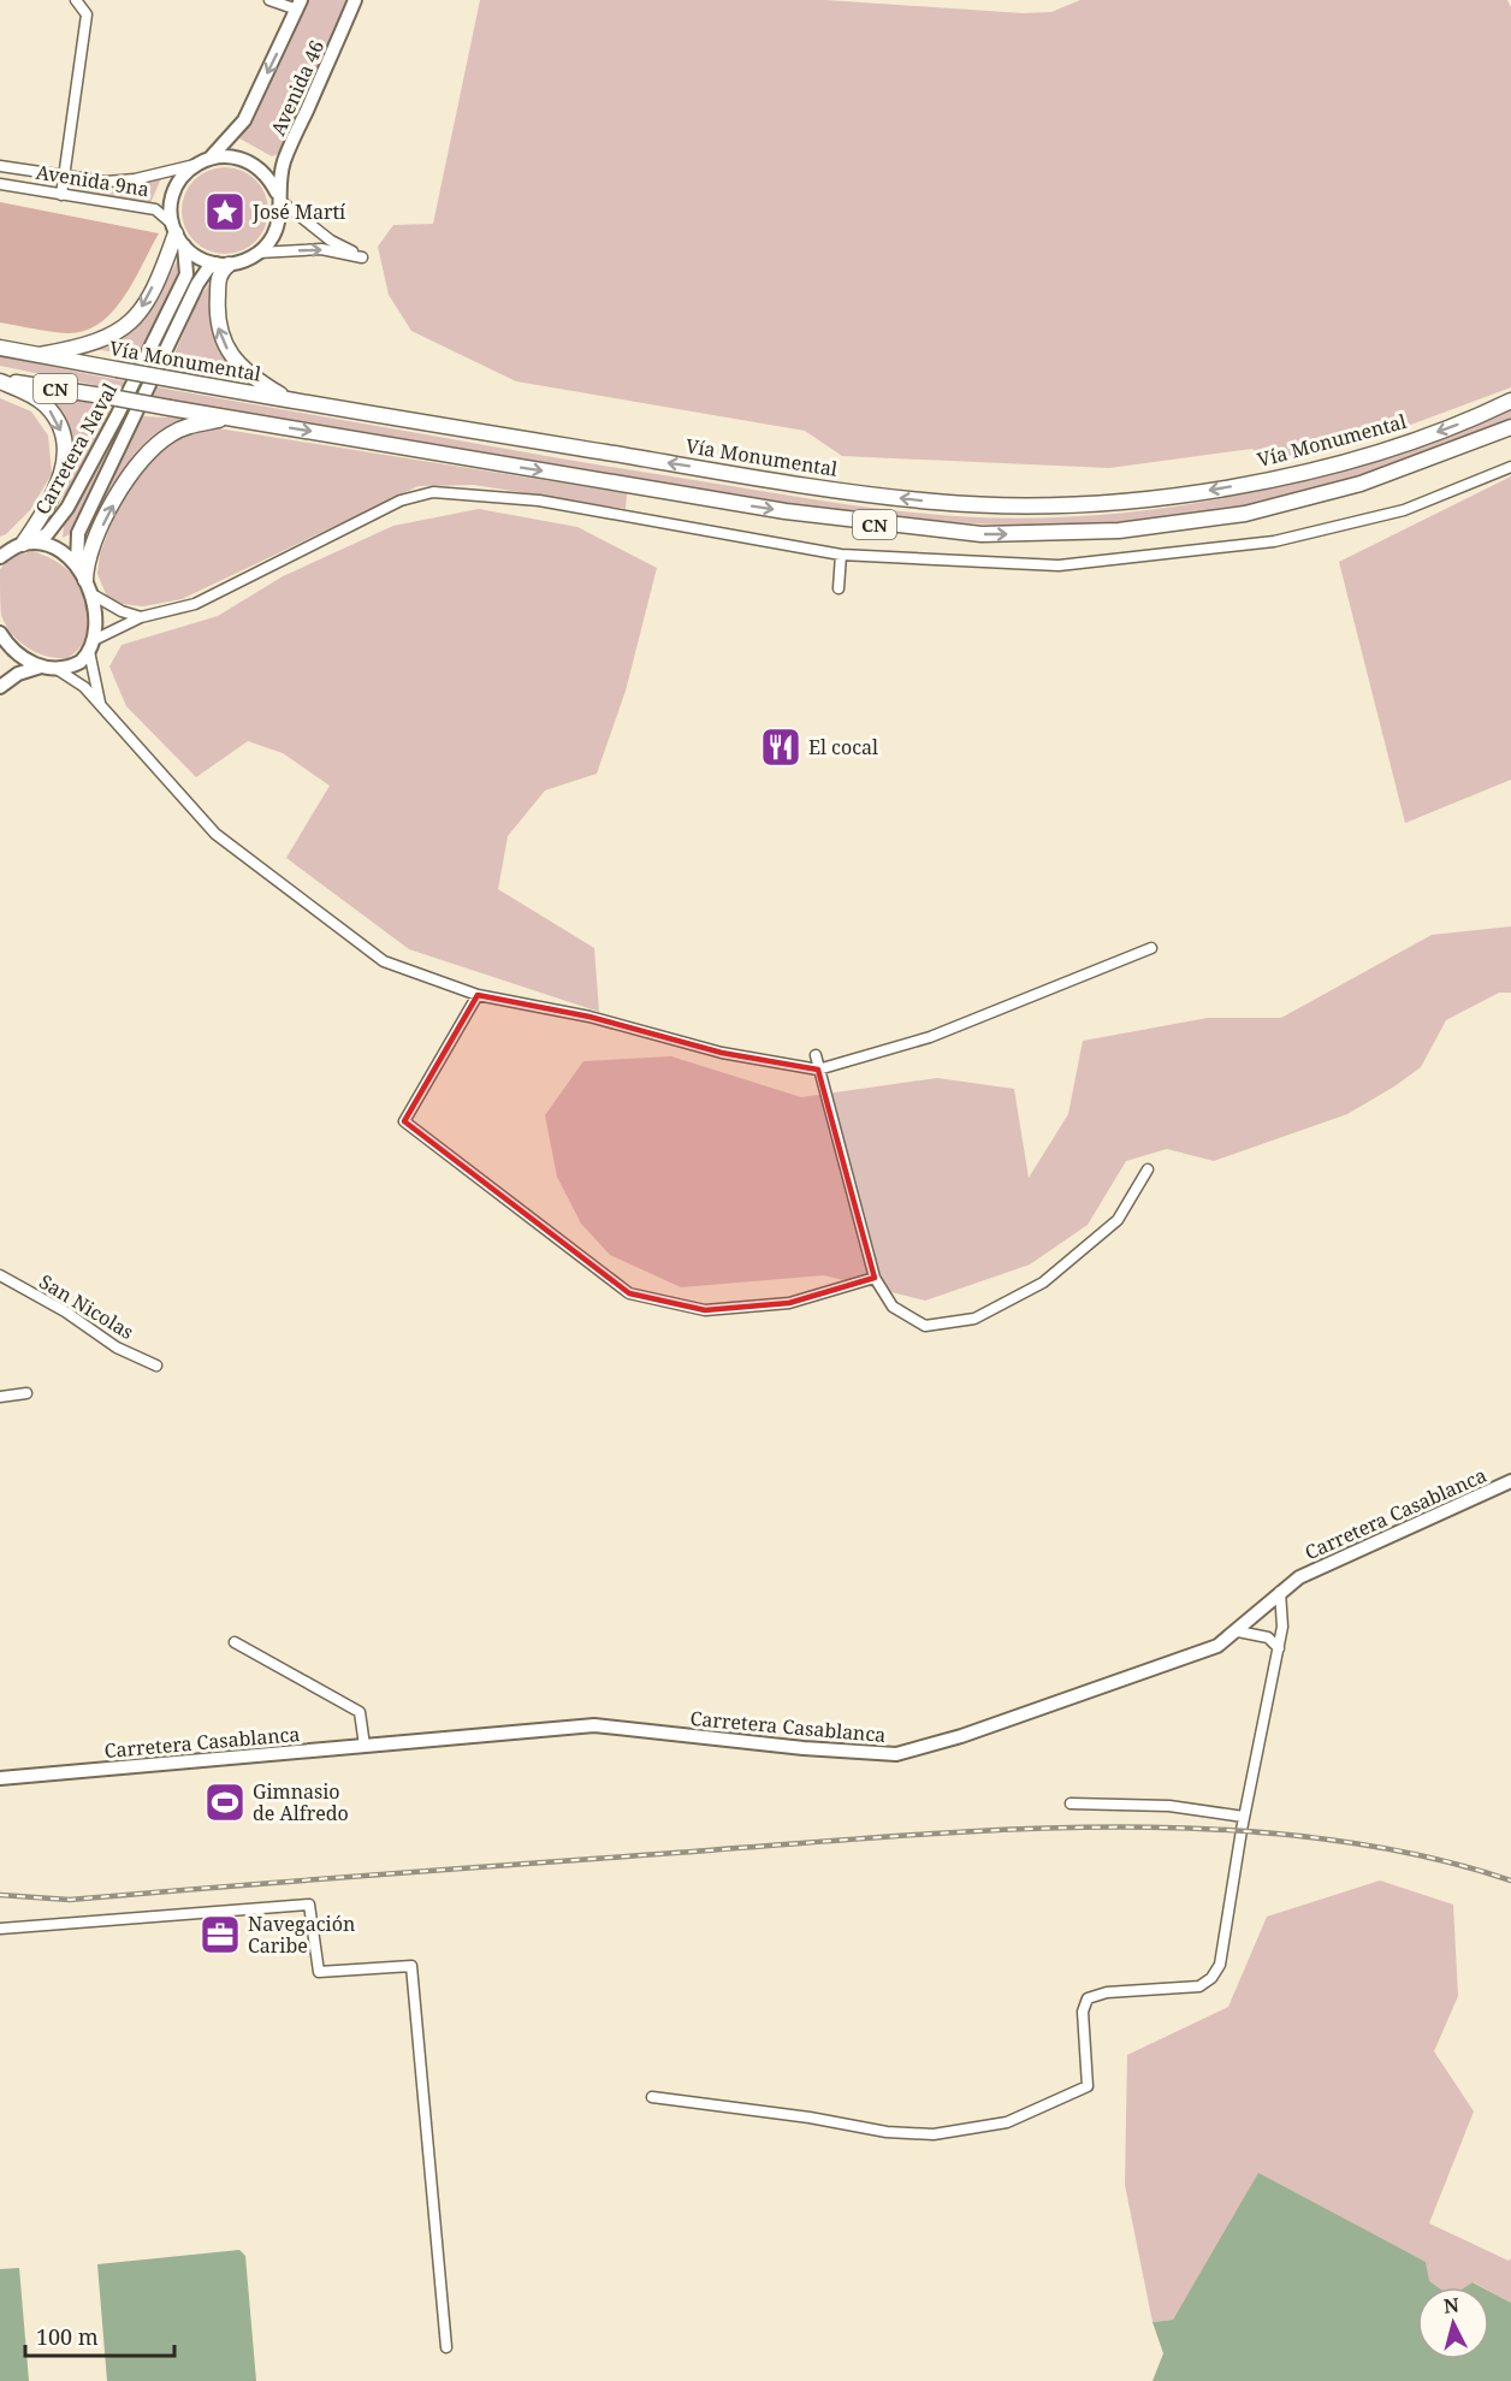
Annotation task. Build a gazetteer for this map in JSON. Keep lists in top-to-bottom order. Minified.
{"streets":{"highway":["Vía Monumental","CN"],"main road":["Avenida 46","Carretera Naval","Carretera Casablanca"],"street":["Avenida 9na","San Nicolas"]},"crossings":[["Avenida 46","Avenida 9na"],["Avenida 46","Carretera Naval"],["Avenida 9na","Carretera Naval"]],"places":{"place":["José Martí"],"restaurant":["El cocal"],"sports":["Gimnasio de Alfredo"],"office":["Navegación Caribe"]},"scale_bar":"100 m","north":"top"}
